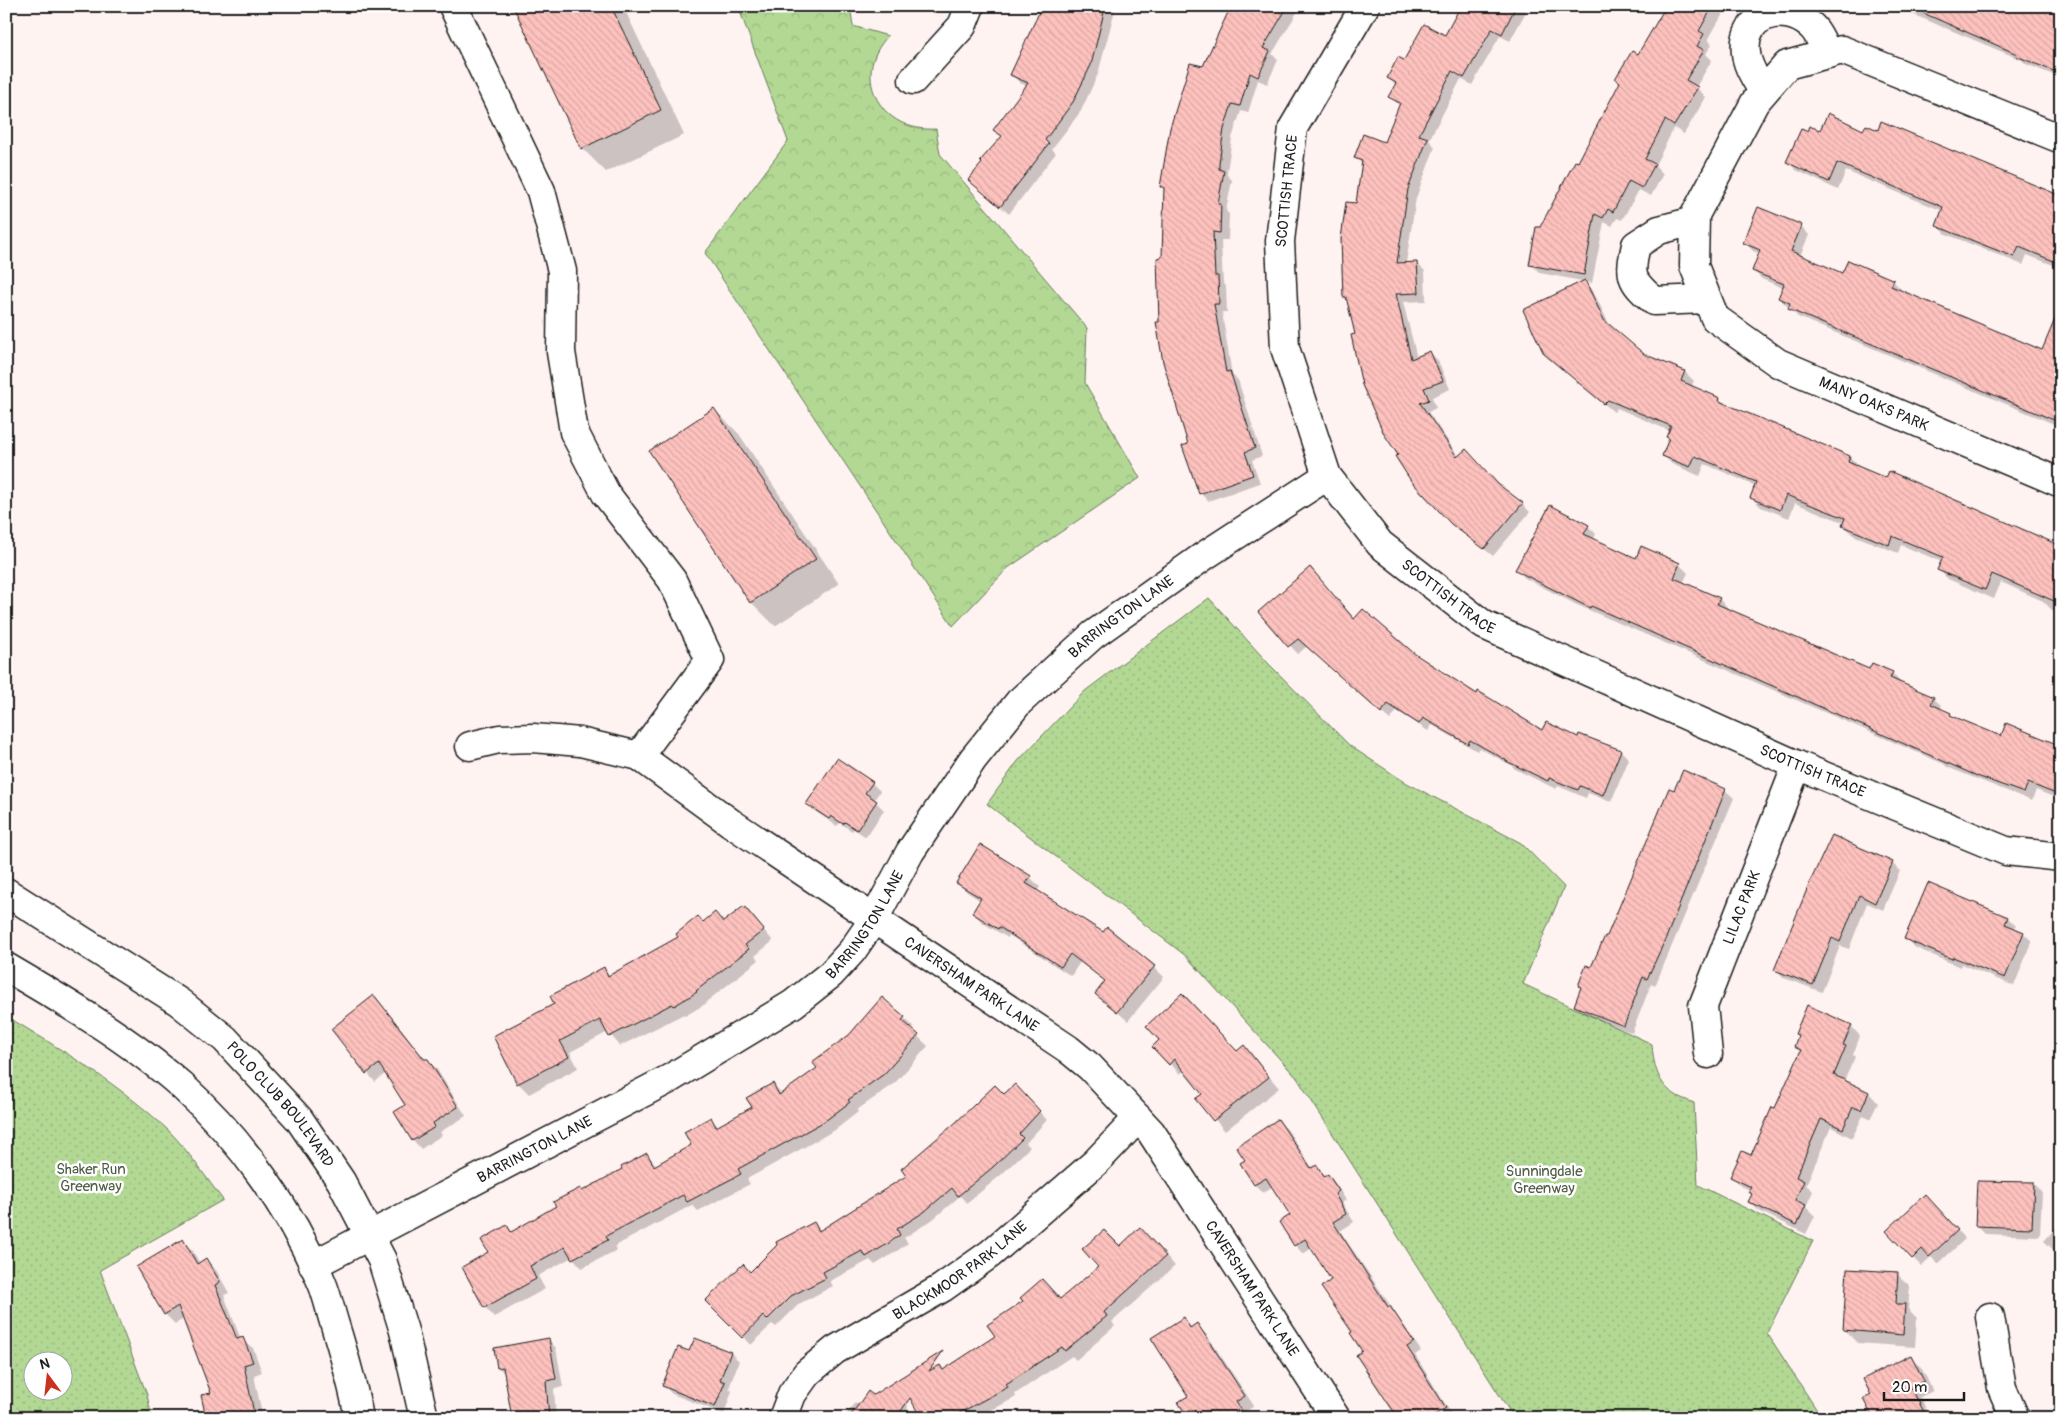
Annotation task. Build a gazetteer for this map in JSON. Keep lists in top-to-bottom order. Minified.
{"streets":{"street":["SCOTTISH TRACE","MANY OAKS PARK","BARRINGTON LANE","LILAC PARK","CAVERSHAM PARK LANE","POLO CLUB BOULEVARD","BLACKMOOR PARK LANE"]},"crossings":[["SCOTTISH TRACE","BARRINGTON LANE"],["SCOTTISH TRACE","LILAC PARK"],["BARRINGTON LANE","CAVERSHAM PARK LANE"],["BARRINGTON LANE","POLO CLUB BOULEVARD"],["CAVERSHAM PARK LANE","BLACKMOOR PARK LANE"]],"parks":["Shaker Run Greenway","Sunningdale Greenway"],"scale_bar":"20 m","north":"top"}
